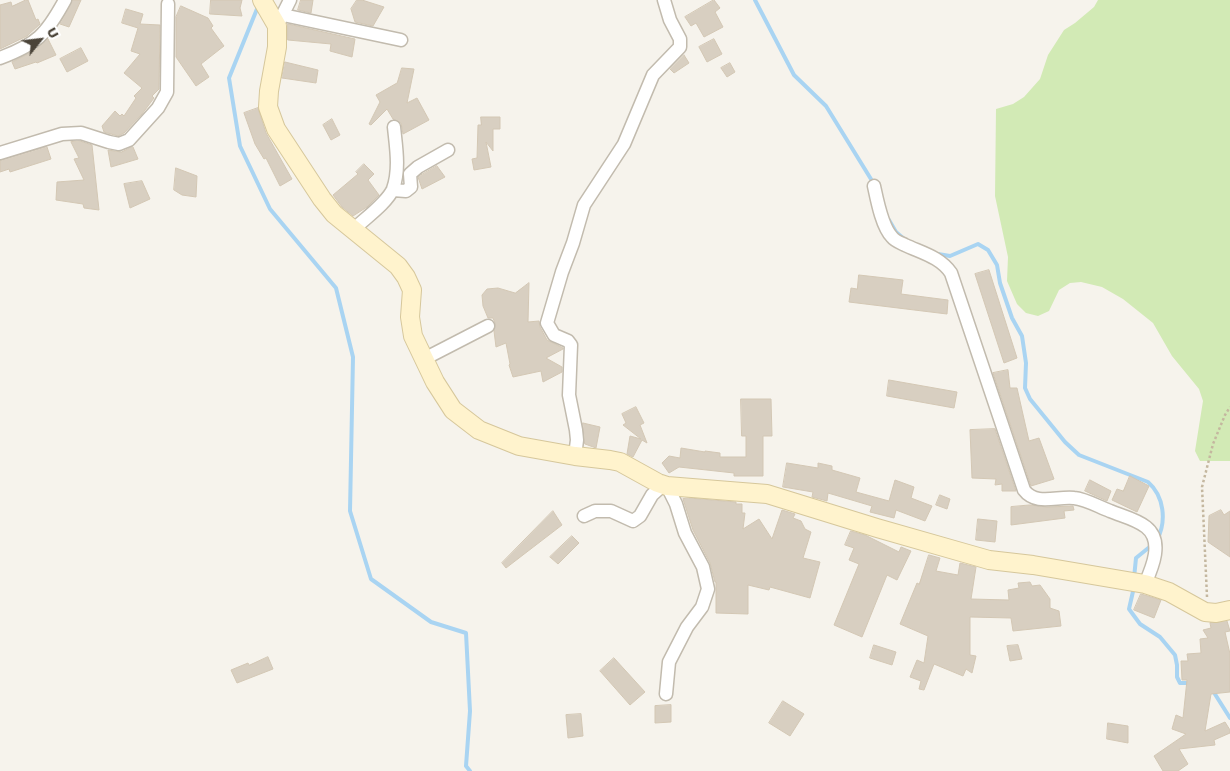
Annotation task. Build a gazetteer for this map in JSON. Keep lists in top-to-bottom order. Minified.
{"north":"top right"}
